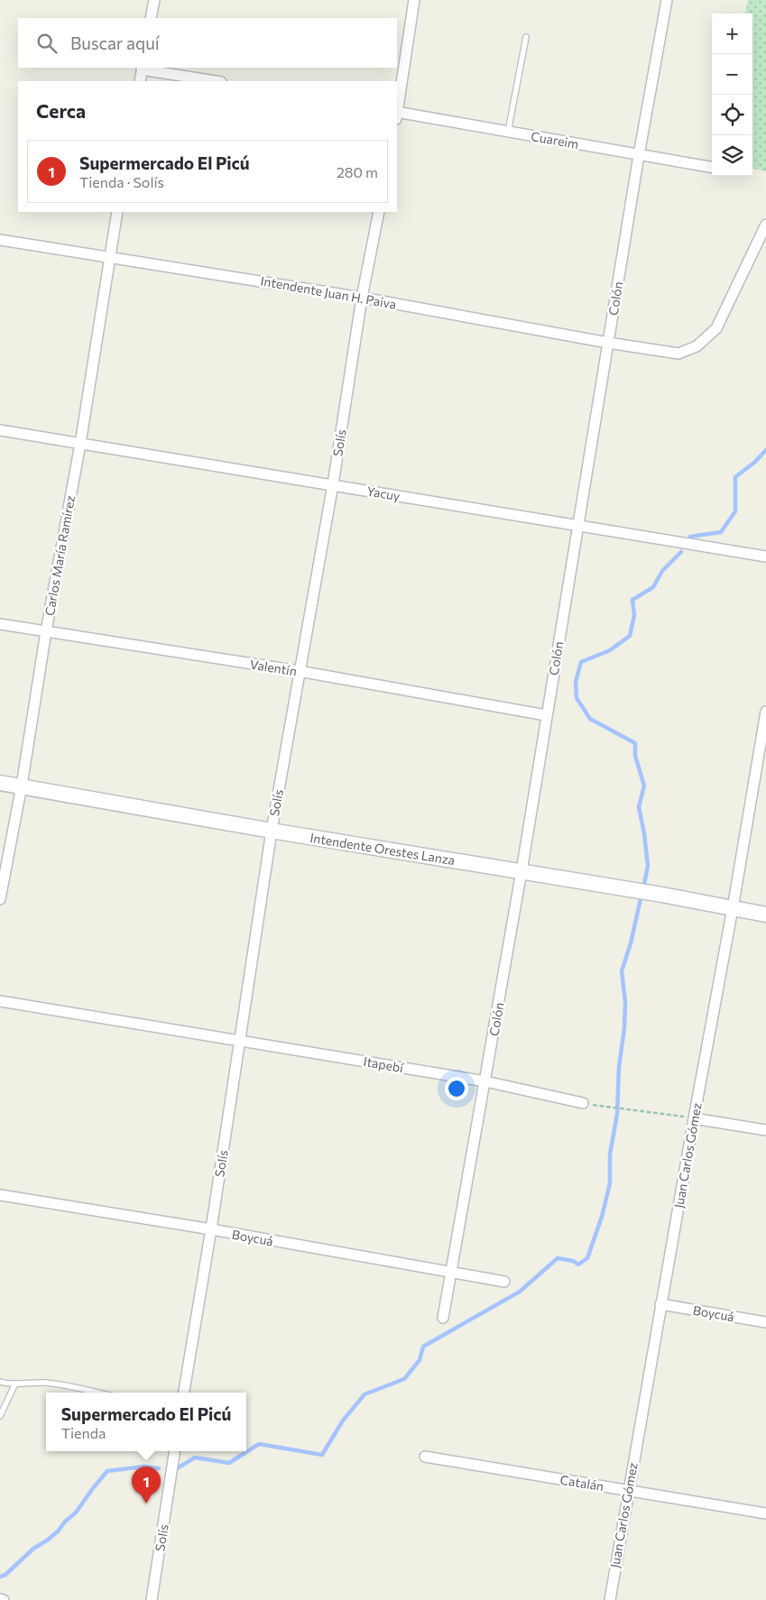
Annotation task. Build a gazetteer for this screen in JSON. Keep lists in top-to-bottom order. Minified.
{"streets":{"street":["Cuareim","Intendente Juan H. Paiva","Colón","Solís","Yacuy","Carlos María Ramírez","Valentín","Intendente Orestes Lanza","Itapebí","Juan Carlos Gómez","Boycuá","Catalán"]},"crossings":[["Cuareim","Colón"],["Intendente Juan H. Paiva","Colón"],["Intendente Juan H. Paiva","Solís"],["Intendente Juan H. Paiva","Carlos María Ramírez"],["Colón","Yacuy"],["Colón","Valentín"],["Colón","Intendente Orestes Lanza"],["Colón","Itapebí"],["Colón","Boycuá"],["Solís","Yacuy"],["Solís","Valentín"],["Solís","Intendente Orestes Lanza"],["Solís","Itapebí"],["Solís","Boycuá"],["Yacuy","Carlos María Ramírez"],["Carlos María Ramírez","Valentín"],["Carlos María Ramírez","Intendente Orestes Lanza"],["Intendente Orestes Lanza","Juan Carlos Gómez"],["Juan Carlos Gómez","Boycuá"],["Juan Carlos Gómez","Catalán"]],"page":{"map_buttons":["+","−"],"search":"Buscar aquí","heading":"Cerca","list":[{"mark":"1","name":"Supermercado El Picú","note":"Tienda · Solís","value":"280 m"}],"popup":["Supermercado El Picú","Tienda"],"pins":"1"}}
